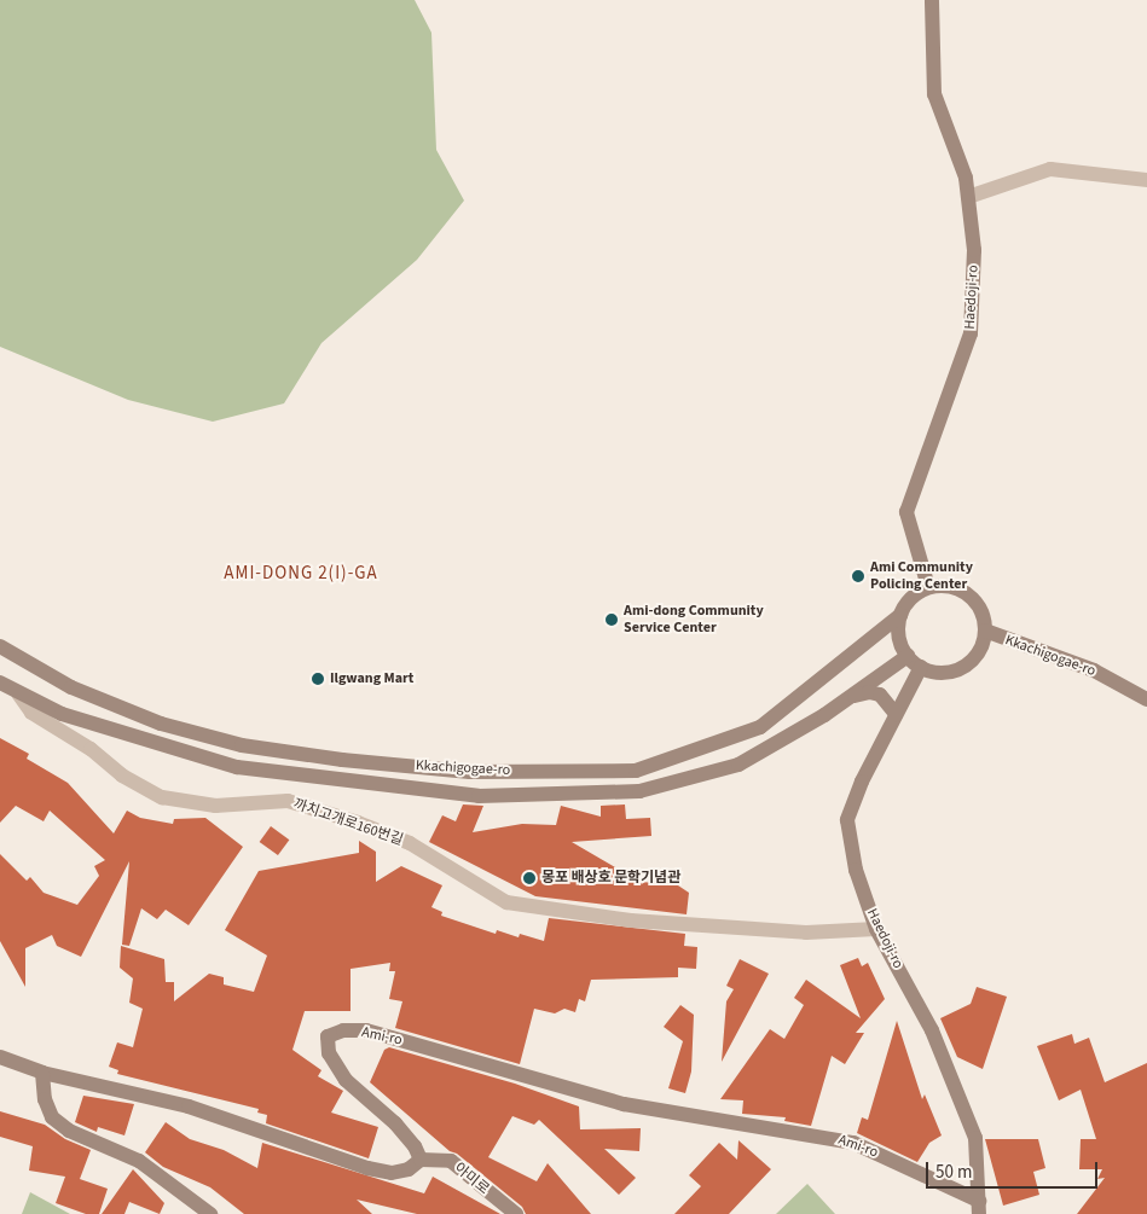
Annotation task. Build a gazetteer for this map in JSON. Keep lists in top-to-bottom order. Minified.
{"streets":{"street":["Haedoji-ro","Kkachigogae-ro","까치고개로160번길","Ami-ro","아미로"]},"crossings":[["Haedoji-ro","Kkachigogae-ro"],["Haedoji-ro","까치고개로160번길"],["Haedoji-ro","Ami-ro"],["Ami-ro","아미로"]],"districts":["AMI-DONG 2(I)-GA"],"places":["Ami Community Policing Center","Ami-dong Community Service Center","Ilgwang Mart","몽포 배상호 문학기념관"],"scale_bar":"50 m"}
